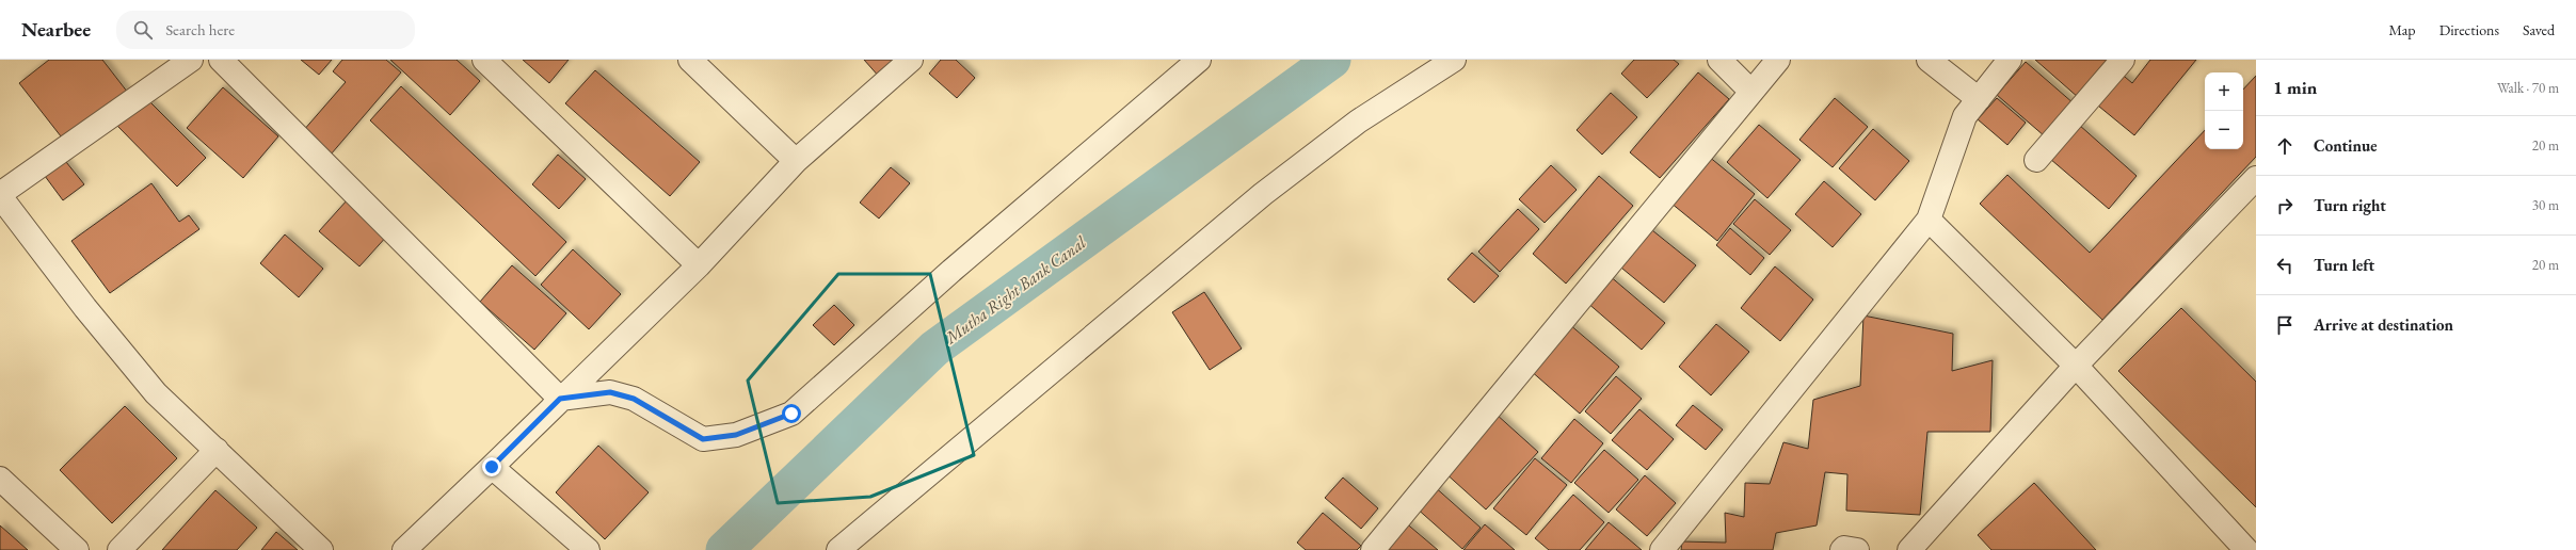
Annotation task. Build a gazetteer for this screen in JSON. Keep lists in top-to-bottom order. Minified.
{"water":["Mutha Right Bank Canal"],"page":{"header":"Nearbee","search":"Search here","nav":["Map","Directions","Saved"],"heading":["1 min","Walk · 70 m"],"map_buttons":["+","−"],"list":[["Continue","20 m"],["Turn right","30 m"],["Turn left","20 m"],"Arrive at destination"]}}
